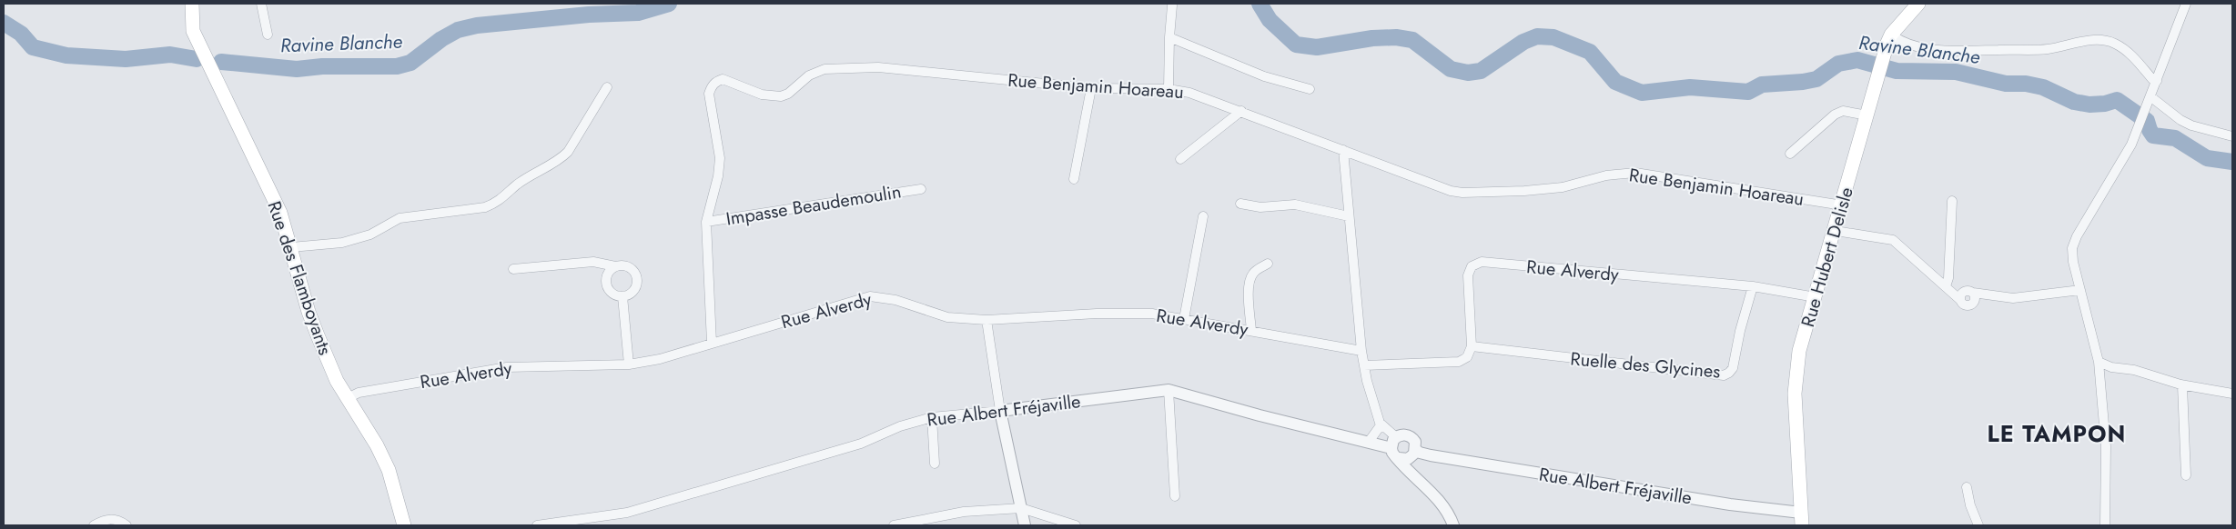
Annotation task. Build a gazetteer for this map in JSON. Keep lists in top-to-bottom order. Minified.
{"streets":{"main road":["Rue Hubert Delisle","Rue des Flamboyants"],"street":["Rue Benjamin Hoareau","Impasse Beaudemoulin","Rue Alverdy","Ruelle des Glycines","Rue Albert Fréjaville"]},"crossings":[["Rue Benjamin Hoareau","Impasse Beaudemoulin"],["Rue Benjamin Hoareau","Rue Hubert Delisle"],["Rue Benjamin Hoareau","Rue Alverdy"],["Rue Hubert Delisle","Rue Alverdy"],["Rue Hubert Delisle","Rue Albert Fréjaville"],["Rue Alverdy","Rue des Flamboyants"],["Rue Alverdy","Ruelle des Glycines"]],"districts":["LE TAMPON"],"water":["Ravine Blanche"]}
